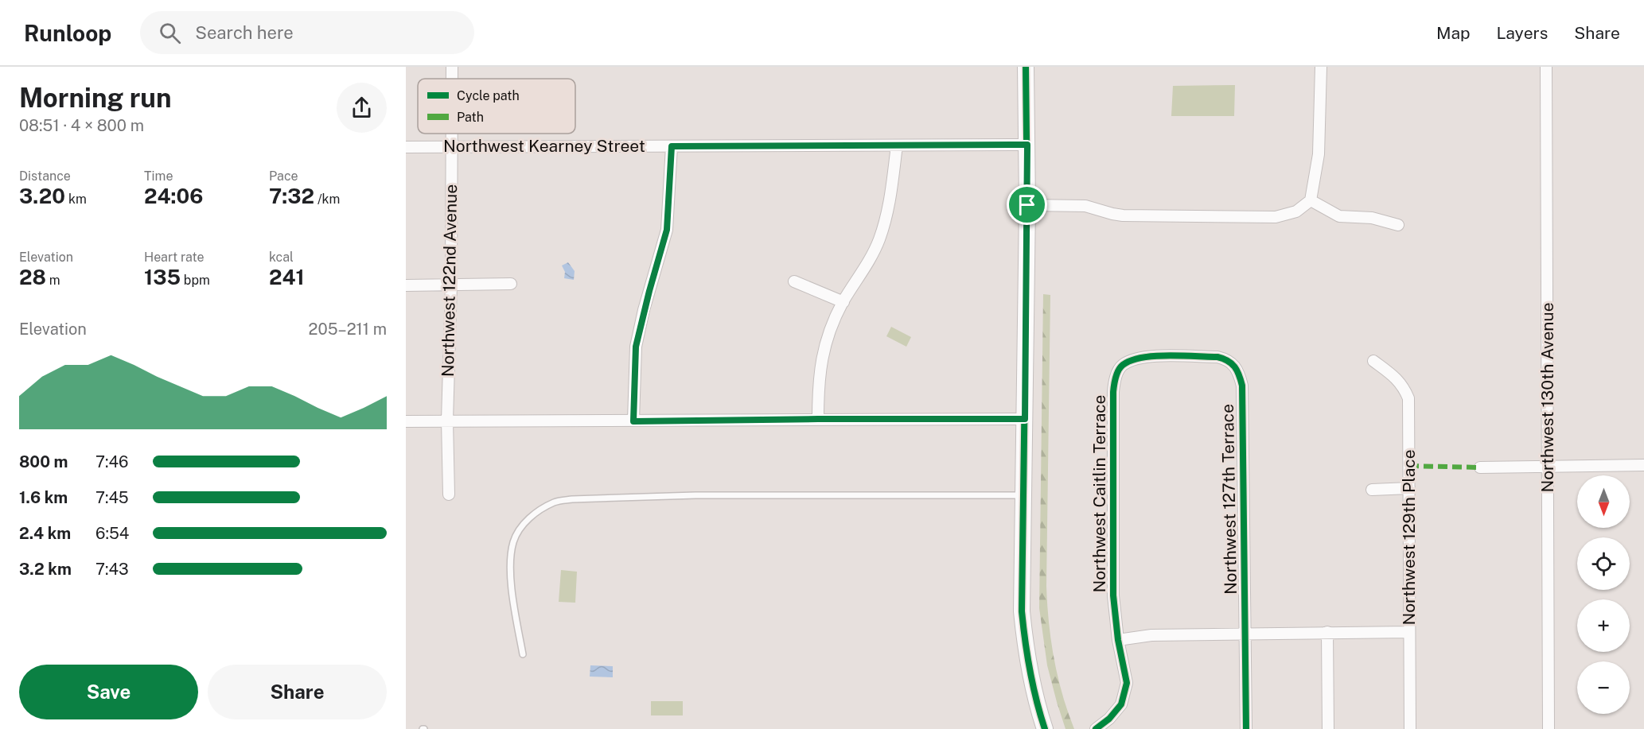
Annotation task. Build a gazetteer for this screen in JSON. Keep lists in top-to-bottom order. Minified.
{"streets":{"street":["Northwest Kearney Street","Northwest 122nd Avenue","Northwest 130th Avenue","Northwest Caitlin Terrace","Northwest 127th Terrace","Northwest 129th Place"]},"crossings":[["Northwest Kearney Street","Northwest 122nd Avenue"],["Northwest Caitlin Terrace","Northwest 127th Terrace"]],"legend":["Cycle path","Path"],"north":"bottom","page":{"header":"Runloop","search":"Search here","nav":["Map","Layers","Share"],"heading":["Morning run","08:51 · 4 × 800 m"],"stats":[["Distance","3.20 km"],["Time","24:06"],["Pace","7:32 /km"],["Elevation","28 m"],["Heart rate","135 bpm"],["kcal","241"]],"chart":["Elevation","205–211 m"],"list":[{"name":"800 m","note":"7:46"},{"name":"1.6 km","note":"7:45"},{"name":"2.4 km","note":"6:54"},{"name":"3.2 km","note":"7:43"}],"map_buttons":["+","−"],"buttons":["Save","Share"]}}
